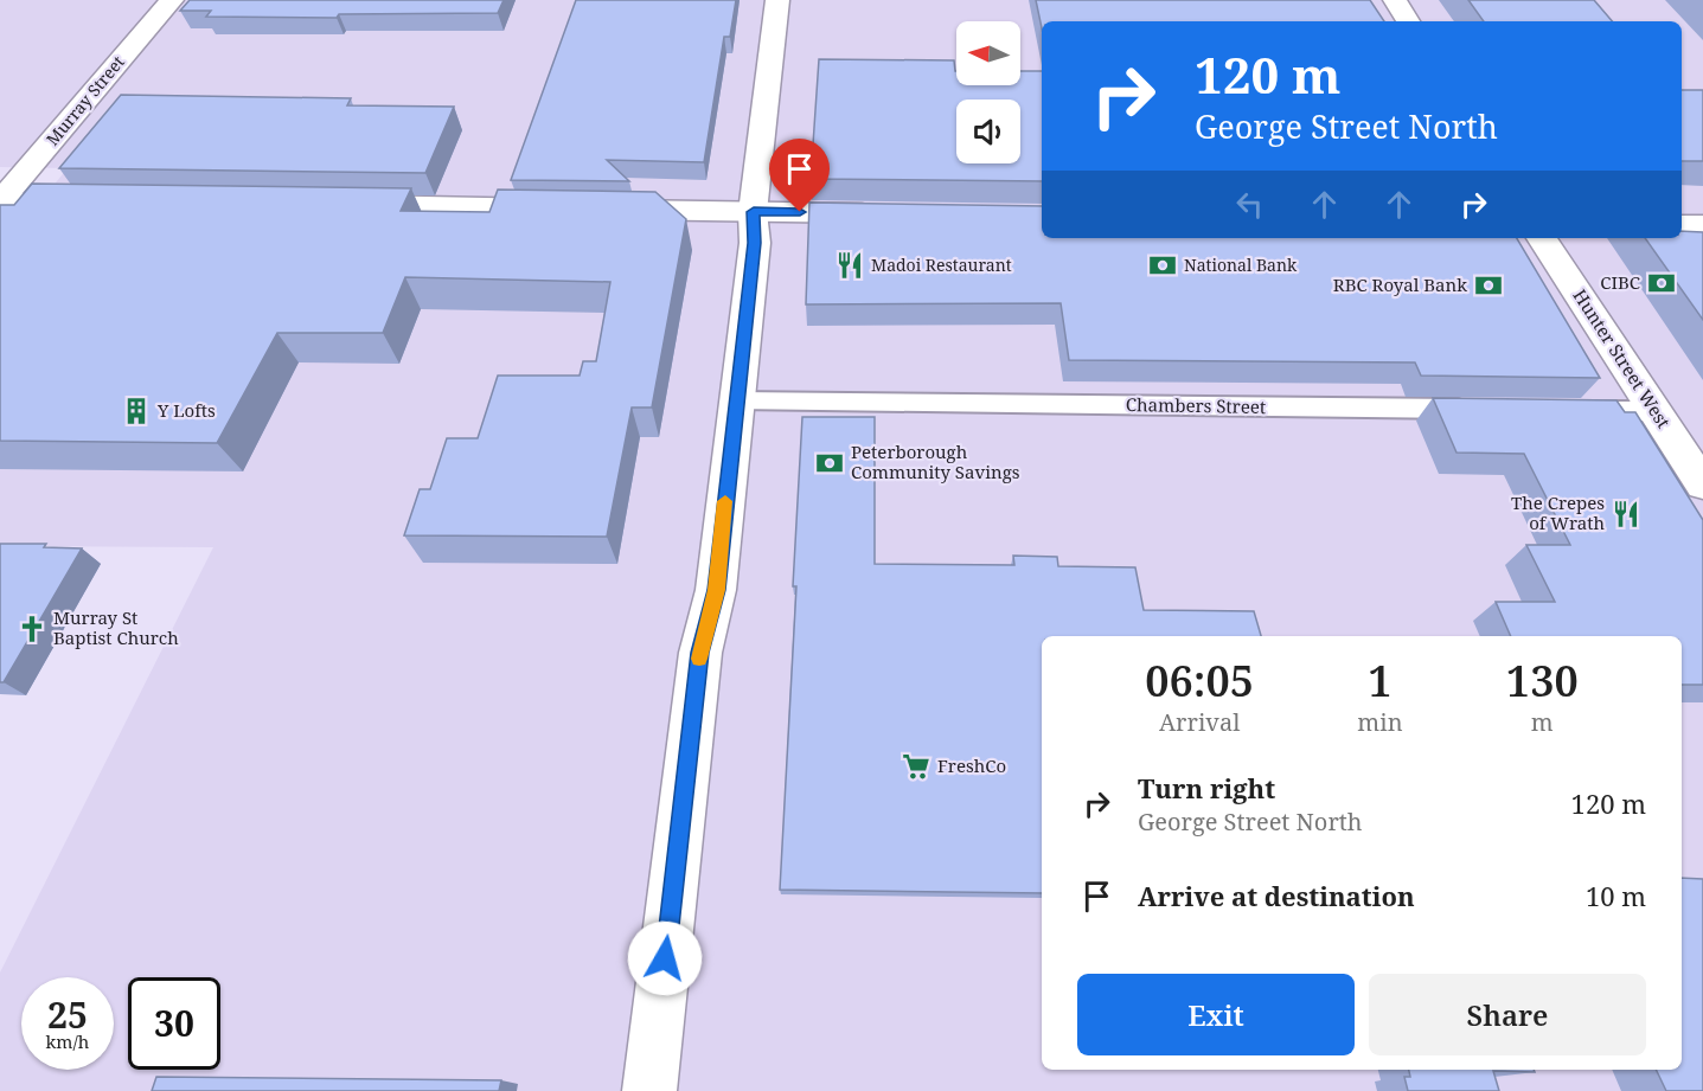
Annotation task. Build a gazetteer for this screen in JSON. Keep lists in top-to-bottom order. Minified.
{"streets":{"street":["Murray Street","Hunter Street West"],"lane":["Chambers Street"]},"places":{"restaurant":["Madoi Restaurant","The Crepes of Wrath"],"bank":["National Bank","CIBC","RBC Royal Bank","Peterborough Community Savings"],"building":["Y Lofts"],"church":["Murray St Baptist Church"],"supermarket":["FreshCo"]},"north":"left","page":{"turn":["120 m","George Street North"],"eta":["06:05","Arrival","1","min","130","m"],"list":[{"name":"Turn right","note":"George Street North","value":"120 m"},{"name":"Arrive at destination","value":"10 m"}],"buttons":["Exit","Share"],"speed":"25 km/h","limit":"30"}}
